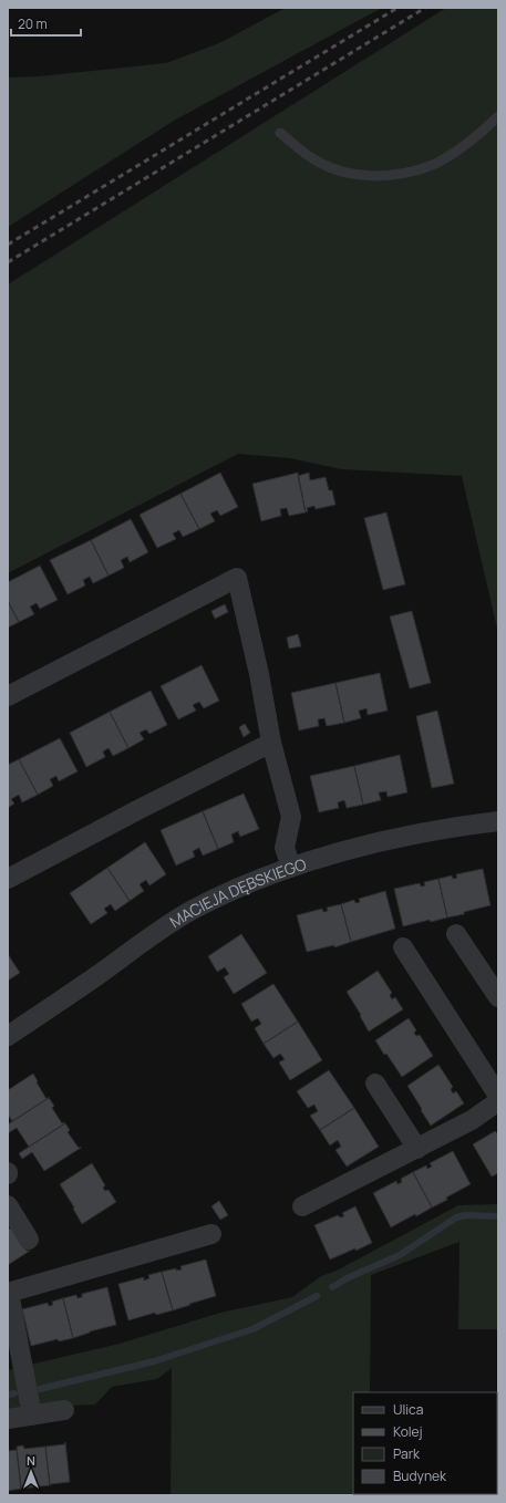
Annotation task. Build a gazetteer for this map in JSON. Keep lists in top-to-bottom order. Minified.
{"streets":{"street":["MACIEJA DĘBSKIEGO"]},"legend":["Ulica","Kolej","Park","Budynek"],"scale_bar":"20 m","north":"top"}
